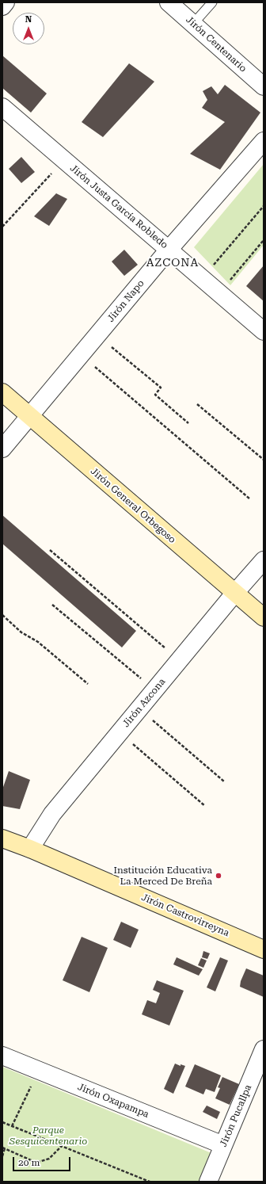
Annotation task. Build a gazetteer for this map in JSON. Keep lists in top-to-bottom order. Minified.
{"streets":{"street":["Jirón Centenario","Jirón Justa García Robledo","Jirón Napo","Jirón General Orbegoso","Jirón Azcona","Jirón Castrovirreyna","Jirón Oxapampa","Jirón Pucallpa"]},"crossings":[["Jirón Justa García Robledo","Jirón Napo"],["Jirón Napo","Jirón General Orbegoso"],["Jirón General Orbegoso","Jirón Azcona"],["Jirón Azcona","Jirón Castrovirreyna"],["Jirón Oxapampa","Jirón Pucallpa"]],"districts":["AZCONA"],"parks":["Parque Sesquicentenario"],"places":["Institución Educativa La Merced De Breña"],"scale_bar":"20 m","north":"top"}
